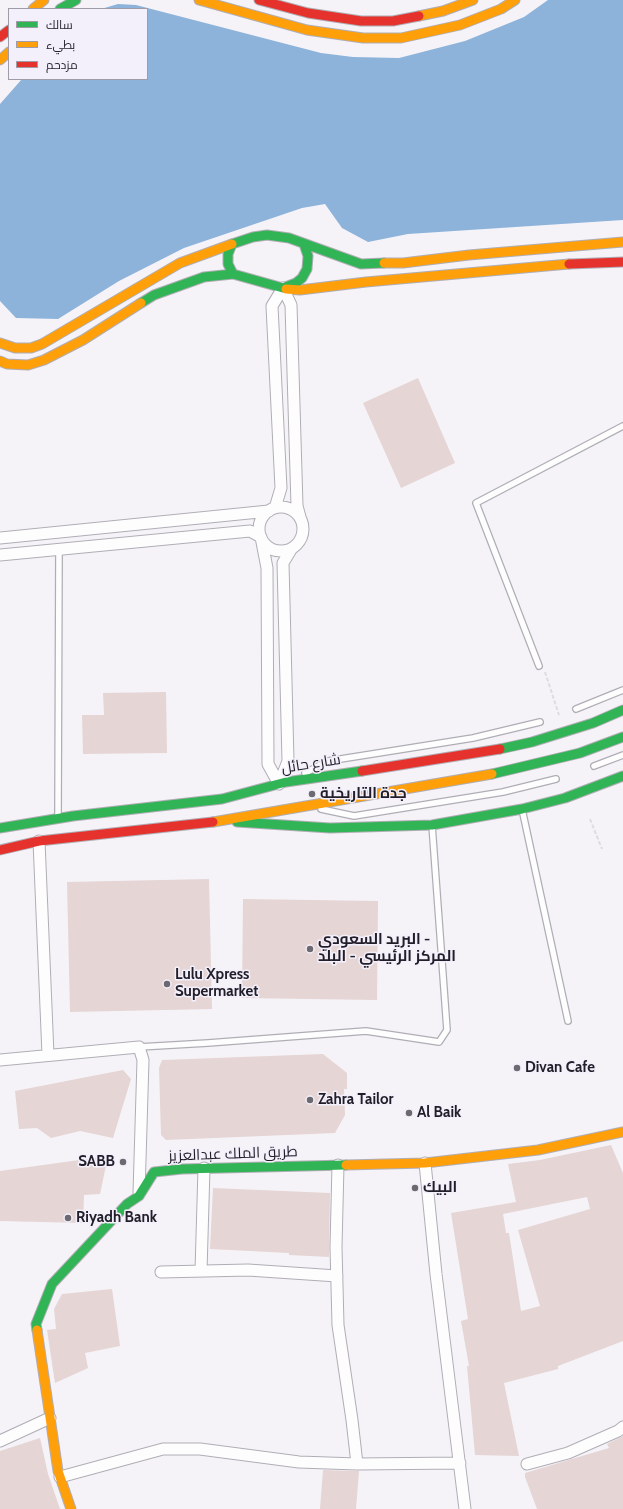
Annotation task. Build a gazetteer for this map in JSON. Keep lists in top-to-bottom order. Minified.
{"streets":{"main road":["شارع حائل","طريق الملك عبدالعزيز"]},"places":["جدة التاريخية","البريد السعودي - المركز الرئيسي - البلد","Lulu Xpress Supermarket","Divan Cafe","Zahra Tailor","Al Baik","SABB","البيك","Riyadh Bank"],"legend":["سالك","بطيء","مزدحم"]}
